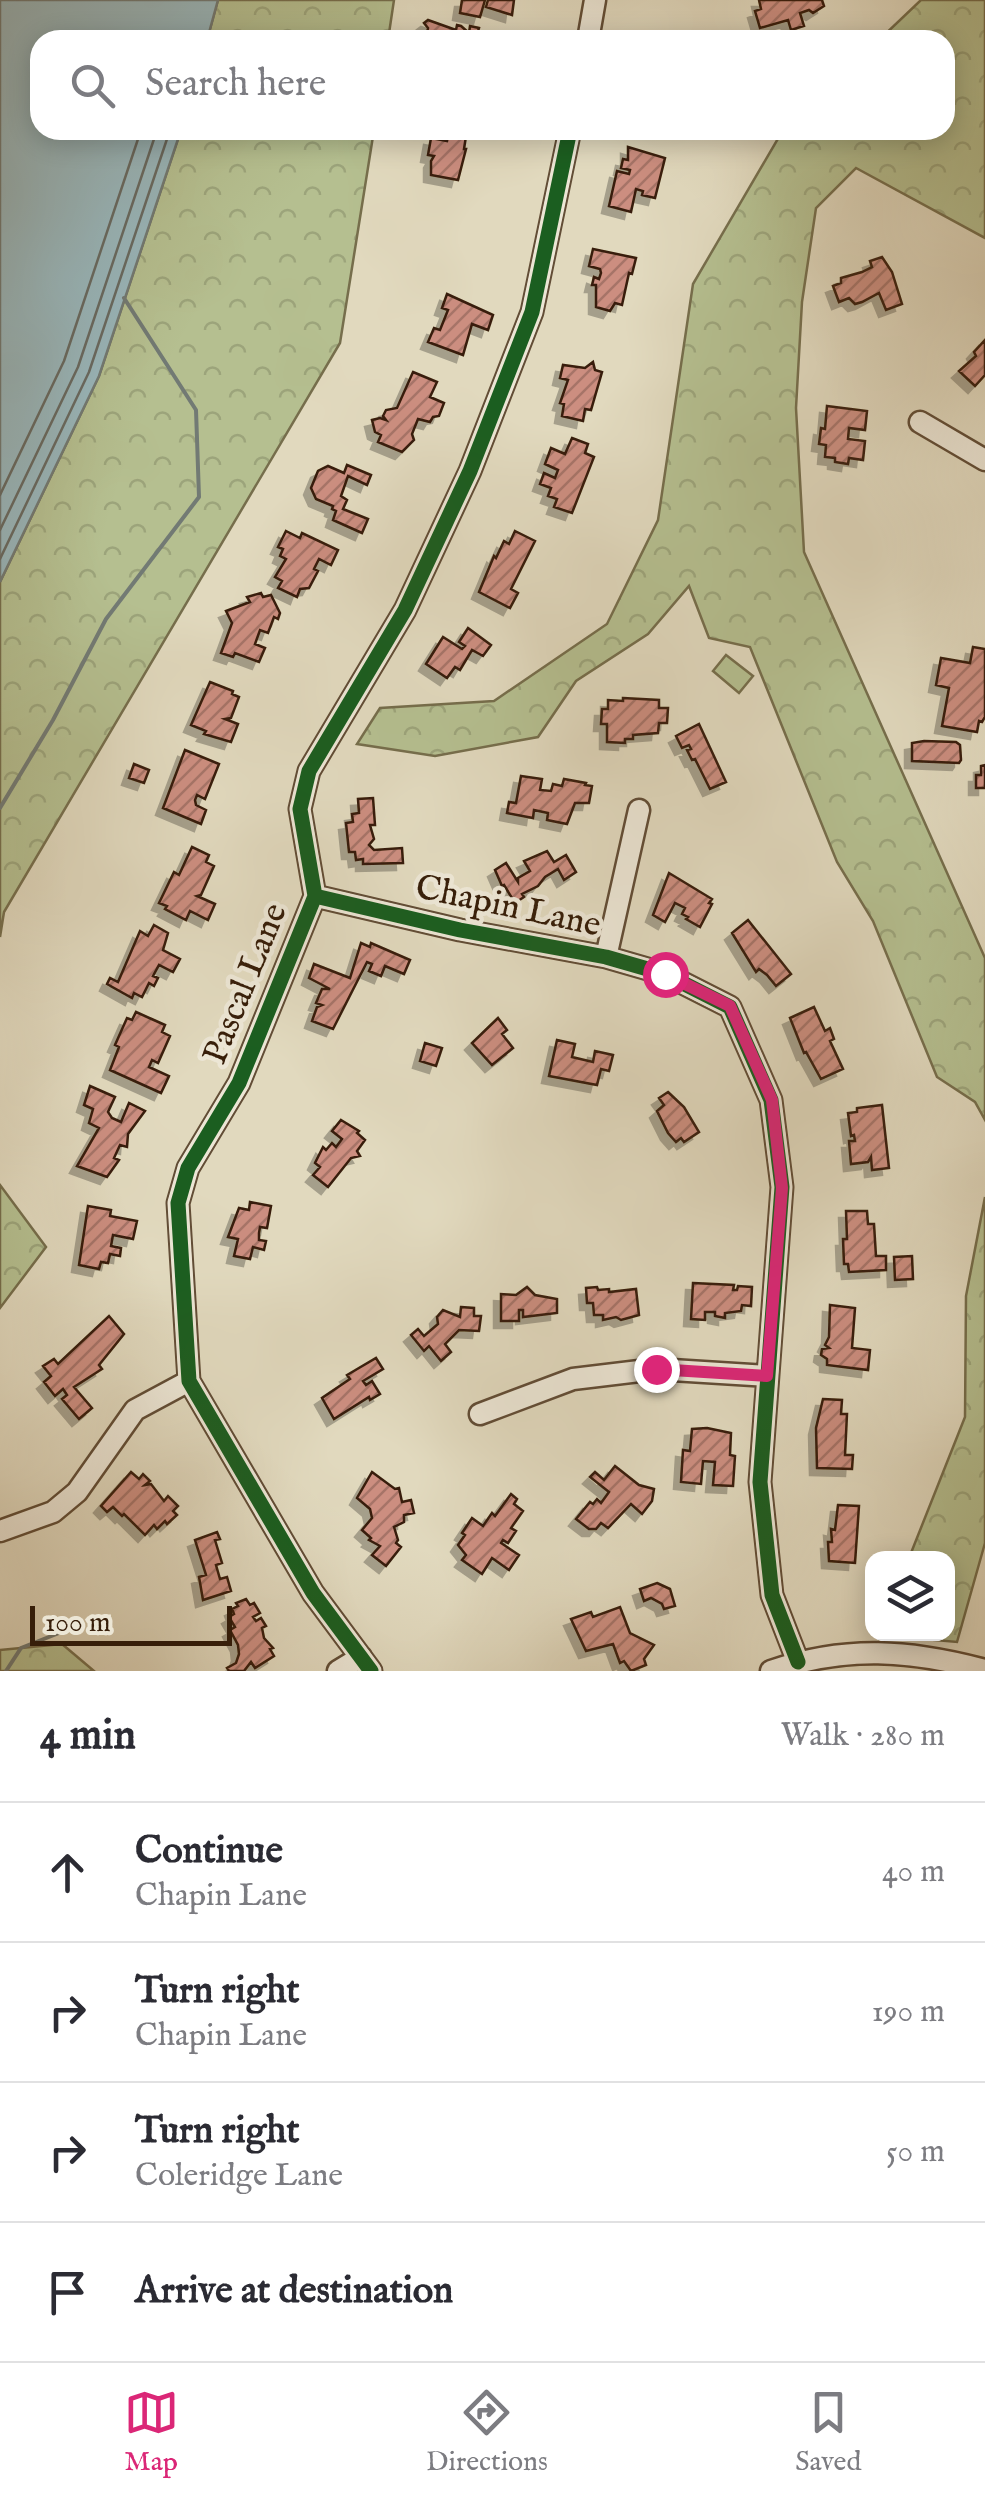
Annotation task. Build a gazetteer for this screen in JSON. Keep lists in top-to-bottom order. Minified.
{"streets":{"street":["Chapin Lane","Pascal Lane"]},"crossings":[["Chapin Lane","Pascal Lane"]],"scale_bar":"100 m","page":{"search":"Search here","scale":"100 m","heading":["4 min","Walk · 280 m"],"list":[["Continue","Chapin Lane","40 m"],["Turn right","Chapin Lane","190 m"],["Turn right","Coleridge Lane","50 m"],"Arrive at destination"],"nav":["Map","Directions","Saved"]}}
